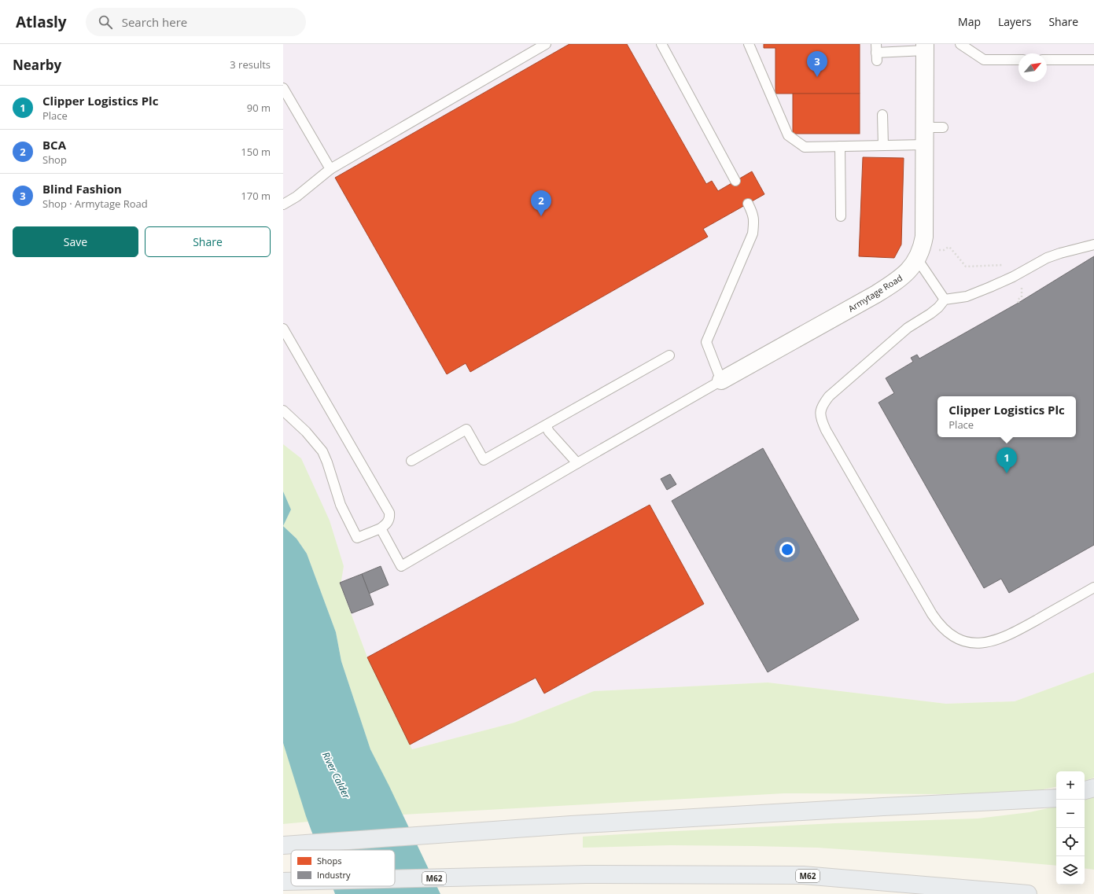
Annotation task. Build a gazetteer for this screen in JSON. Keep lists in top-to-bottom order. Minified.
{"streets":{"highway":["M62"],"street":["Armytage Road"]},"water":["River Calder"],"legend":["Shops","Industry"],"north":"top right","page":{"header":"Atlasly","search":"Search here","nav":["Map","Layers","Share"],"heading":["Nearby","3 results"],"pins":["3","2","1"],"list":[{"mark":"1","name":"Clipper Logistics Plc","note":"Place","value":"90 m"},{"mark":"2","name":"BCA","note":"Shop","value":"150 m"},{"mark":"3","name":"Blind Fashion","note":"Shop · Armytage Road","value":"170 m"}],"buttons":["Save","Share"],"popup":["Clipper Logistics Plc","Place"],"map_buttons":["+","−"]}}
